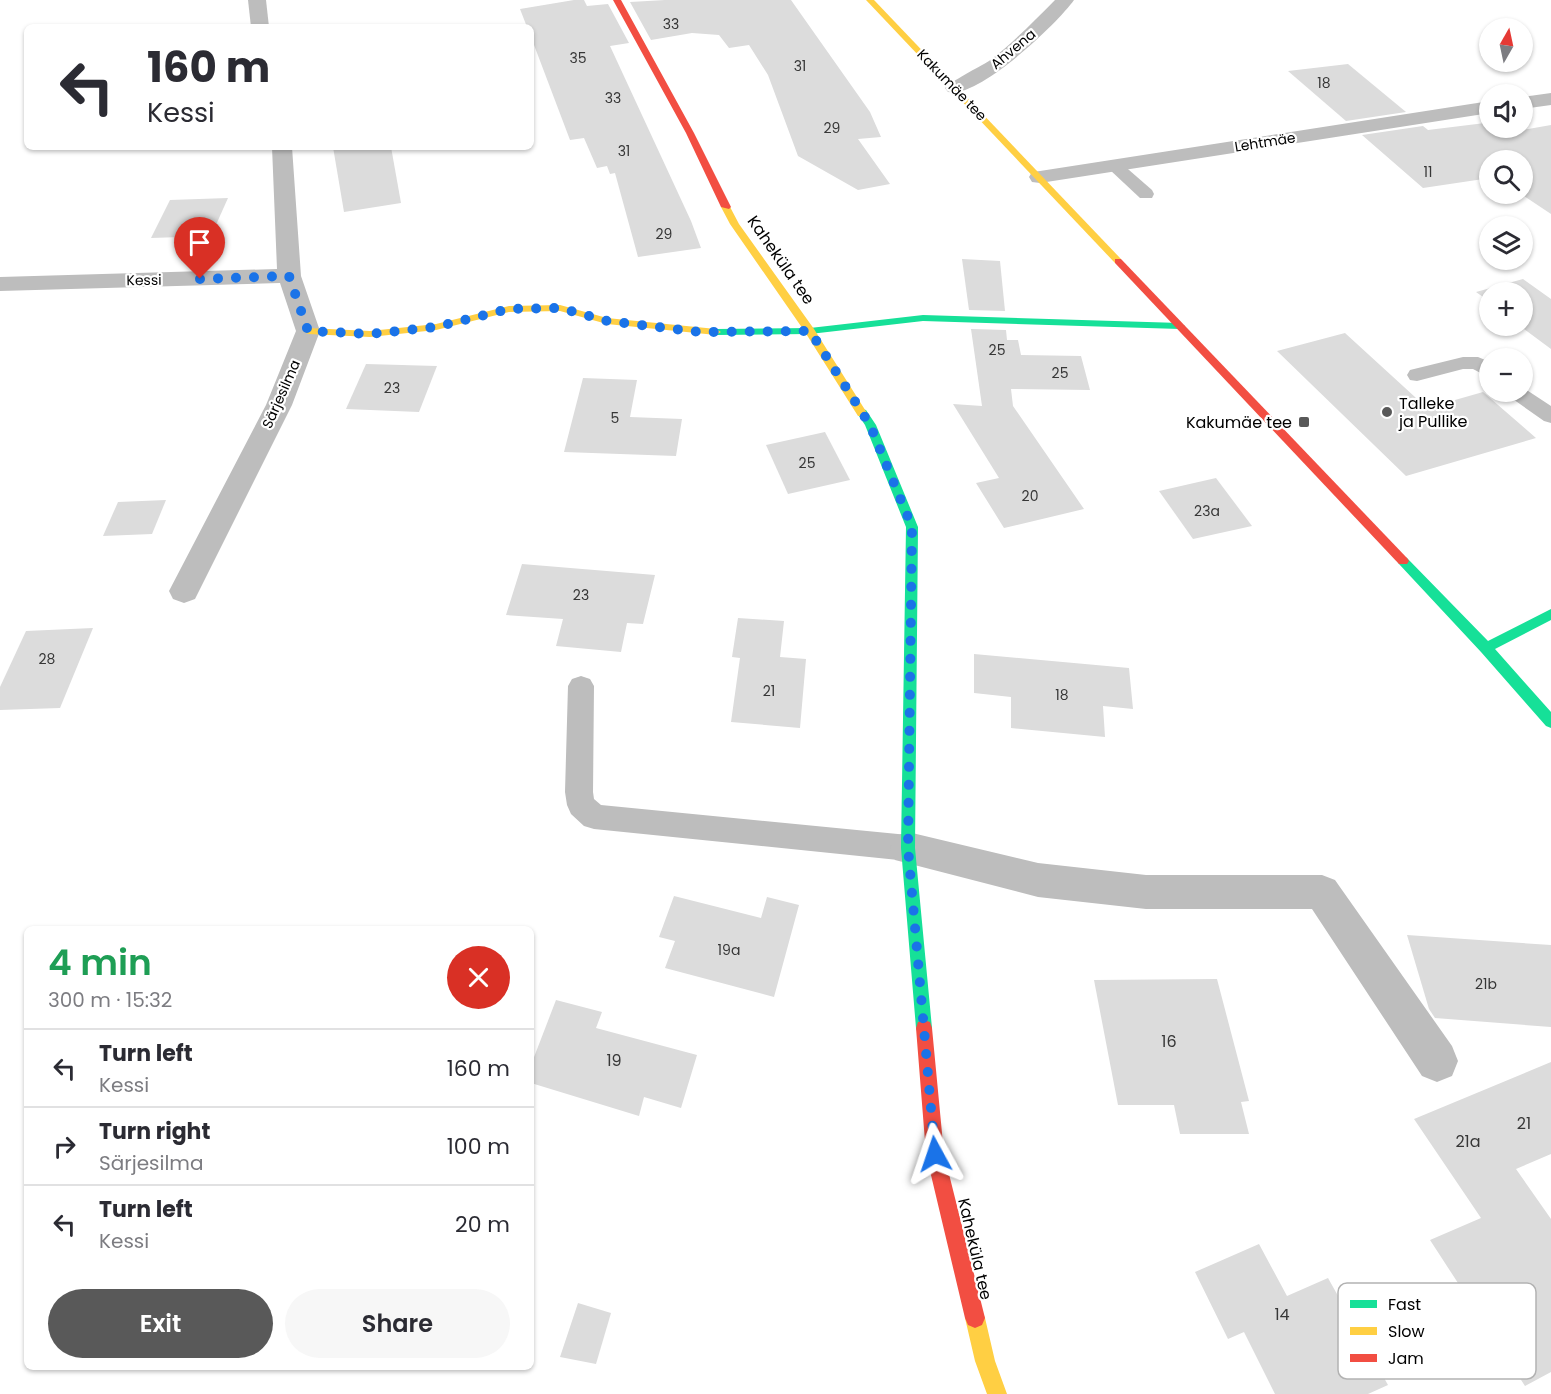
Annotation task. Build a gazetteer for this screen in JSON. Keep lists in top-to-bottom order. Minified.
{"streets":{"street":["Ahvena","Kakumäe tee","Lehtmäe","Kaheküla tee","Kessi","Särjesilma"]},"crossings":[["Ahvena","Kakumäe tee"],["Kakumäe tee","Lehtmäe"]],"places":{"other":["Talleke ja Pullike"],"transit":["Kakumäe tee"]},"house_numbers":["33","35","31","18","33","29","31","11","29","25","25","23","5","25","20","23a","23","28","21","18","19a","21b","16","19","21","21a","14"],"legend":["Fast","Slow","Jam"],"north":"top","page":{"map_buttons":["+","−"],"turn":["160 m","Kessi"],"heading":["4 min","300 m · 15:32"],"list":[{"name":"Turn left","note":"Kessi","value":"160 m"},{"name":"Turn right","note":"Särjesilma","value":"100 m"},{"name":"Turn left","note":"Kessi","value":"20 m"}],"buttons":["Exit","Share"]}}
